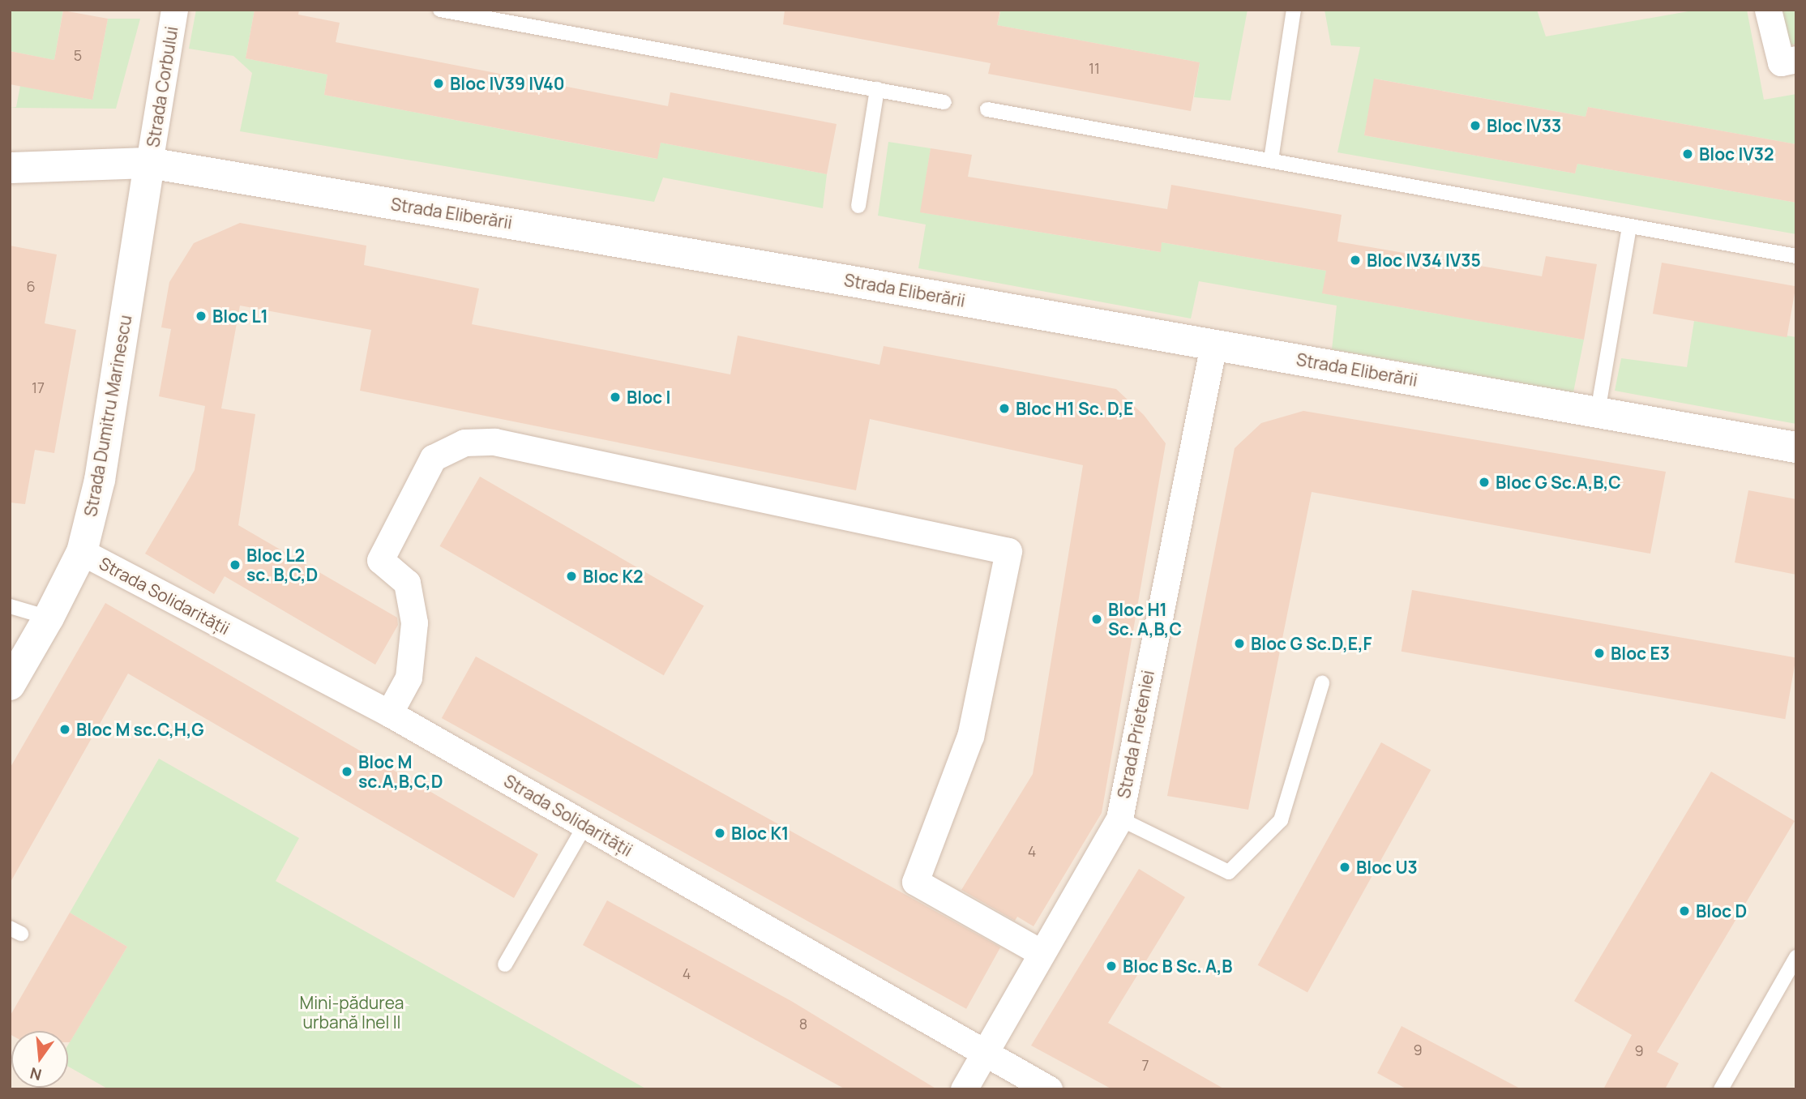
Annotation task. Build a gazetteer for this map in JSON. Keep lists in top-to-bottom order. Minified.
{"streets":{"street":["Strada Corbului","Strada Eliberării","Strada Dumitru Marinescu","Strada Solidarității","Strada Prieteniei"]},"crossings":[["Strada Corbului","Strada Eliberării"],["Strada Corbului","Strada Dumitru Marinescu"],["Strada Eliberării","Strada Dumitru Marinescu"],["Strada Eliberării","Strada Prieteniei"],["Strada Dumitru Marinescu","Strada Solidarității"],["Strada Solidarității","Strada Prieteniei"]],"parks":["Mini-pădurea urbană Inel II"],"places":["Bloc IV39 IV40","Bloc IV33","Bloc IV32","Bloc IV34 IV35","Bloc L1","Bloc I","Bloc H1 Sc. D,E","Bloc G Sc.A,B,C","Bloc L2 sc. B,C,D","Bloc K2","Bloc H1 Sc. A,B,C","Bloc G Sc.D,E,F","Bloc E3","Bloc M sc.C,H,G","Bloc M sc.A,B,C,D","Bloc K1","Bloc U3","Bloc D","Bloc B Sc. A,B"],"house_numbers":["5","11","6","17","4","4","8","9","9","7"],"north":"bottom"}
